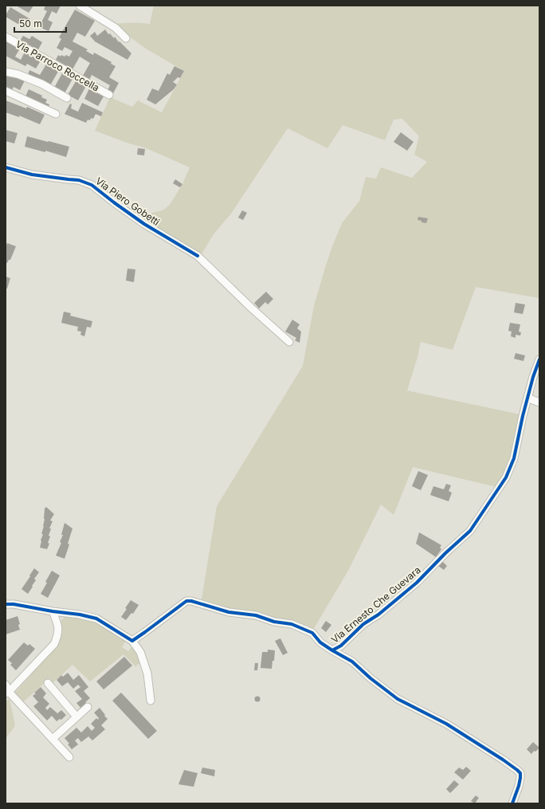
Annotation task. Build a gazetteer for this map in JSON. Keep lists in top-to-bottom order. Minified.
{"streets":{"street":["Via Parroco Roccella","Via Piero Gobetti","Via Ernesto Che Guevara"]},"scale_bar":"50 m"}
